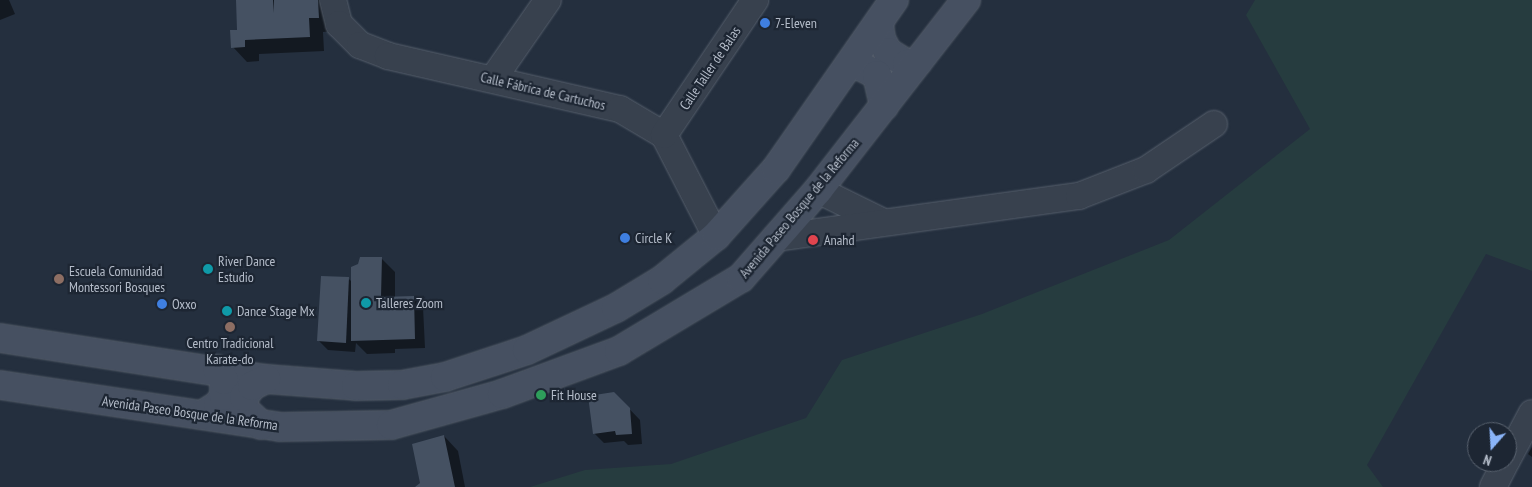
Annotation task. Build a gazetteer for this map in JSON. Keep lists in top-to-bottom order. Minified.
{"streets":{"main road":["Avenida Paseo Bosque de la Reforma"],"street":["Calle Taller de Balas","Calle Fábrica de Cartuchos"]},"crossings":[["Calle Taller de Balas","Calle Fábrica de Cartuchos"]],"places":["7-Eleven","Circle K","Anahd","River Dance Estudio","Escuela Comunidad Montessori Bosques","Talleres Zoom","Oxxo","Dance Stage Mx","Centro Tradicional Karate-do","Fit House"],"north":"bottom"}
